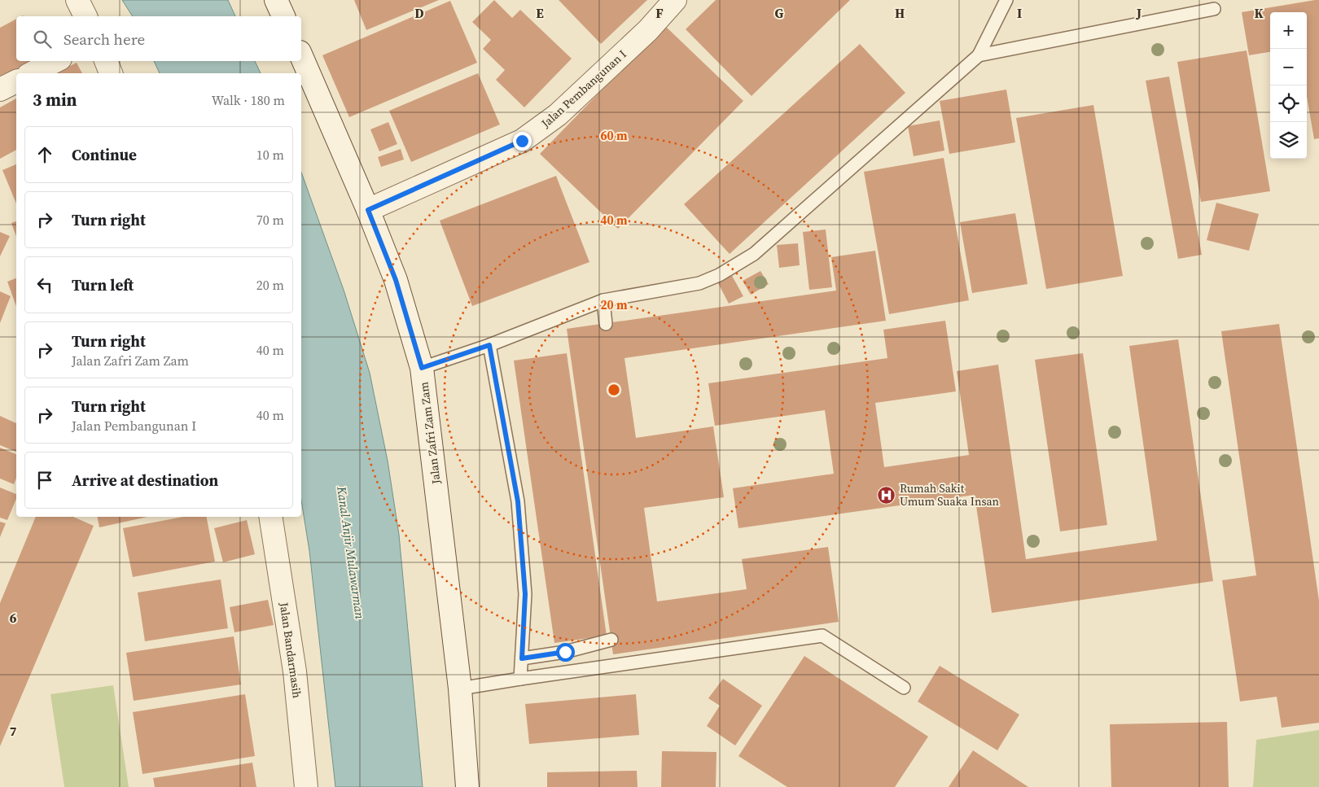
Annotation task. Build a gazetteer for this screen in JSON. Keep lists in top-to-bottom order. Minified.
{"streets":{"main road":["Jalan Pembangunan I","Jalan Zafri Zam Zam","Jalan Bandarmasih"]},"crossings":[["Jalan Pembangunan I","Jalan Zafri Zam Zam"]],"water":["Kanal Anjir Mulawarman"],"places":{"hospital":["Rumah Sakit Umum Suaka Insan"]},"page":{"map_buttons":["+","−"],"search":"Search here","heading":["3 min","Walk · 180 m"],"list":[["Continue","10 m"],["Turn right","70 m"],["Turn left","20 m"],["Turn right","Jalan Zafri Zam Zam","40 m"],["Turn right","Jalan Pembangunan I","40 m"],"Arrive at destination"]},"grid":{"columns":["D","E","F","G","H","I","J","K"],"rows":["6","7"]},"rings":["60 m","40 m","20 m"]}
